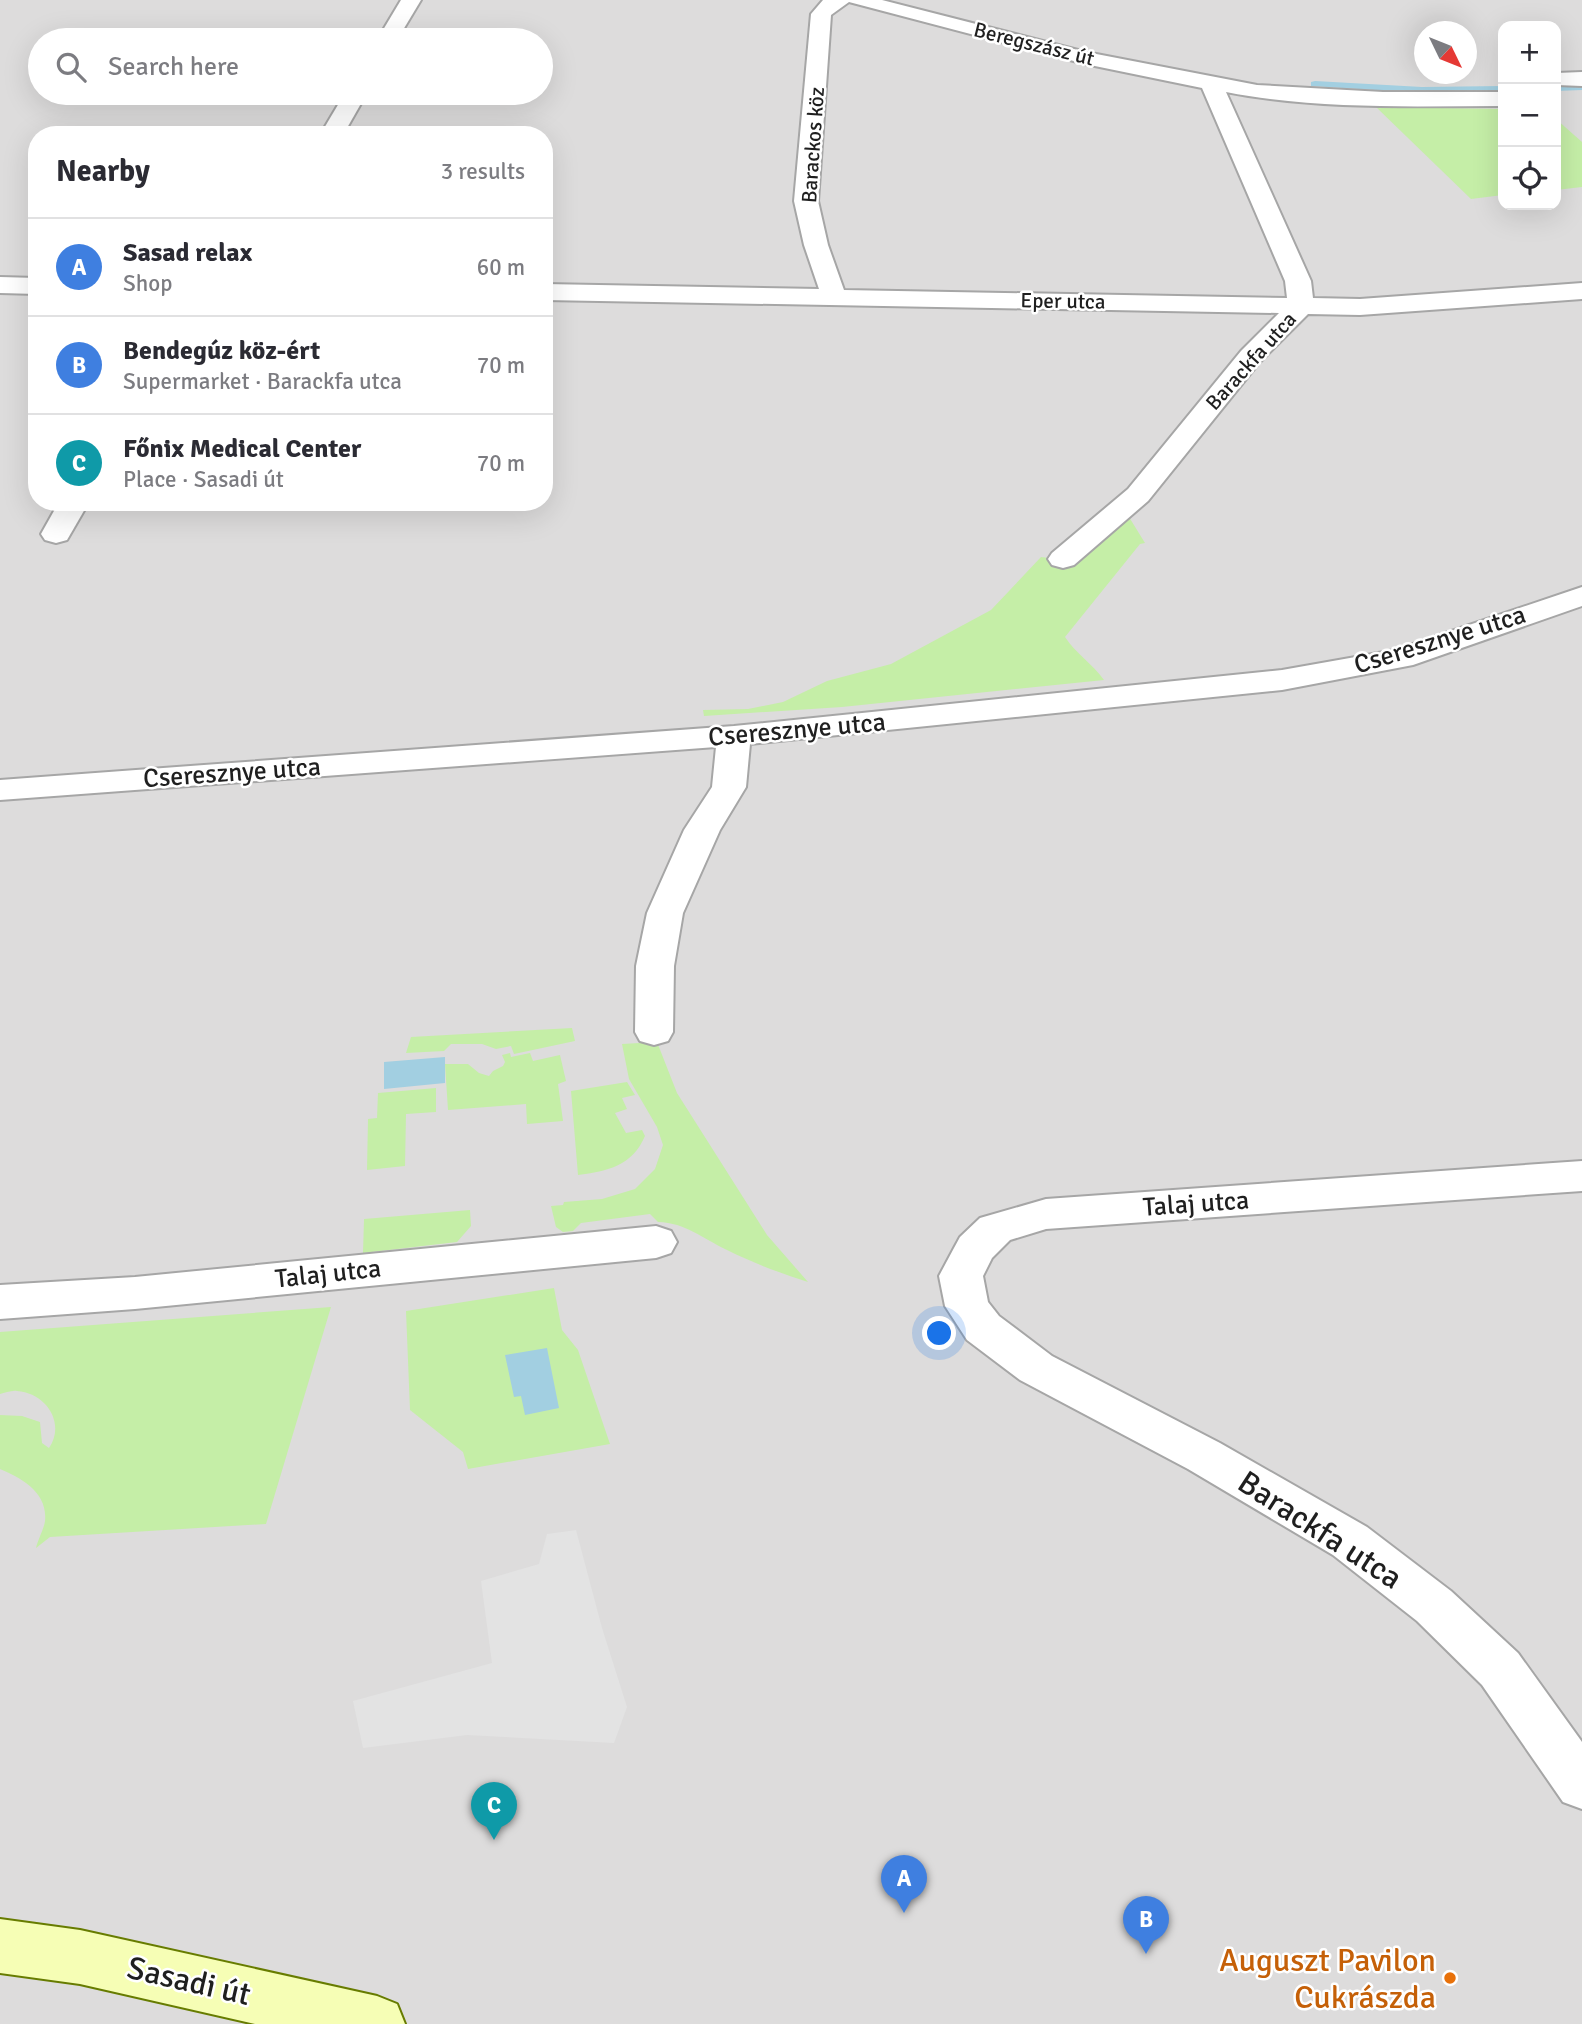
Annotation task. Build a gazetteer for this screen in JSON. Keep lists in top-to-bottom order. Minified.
{"streets":{"street":["Beregszász út","Barackos köz","Eper utca","Barackfa utca","Cseresznye utca","Talaj utca","Sasadi út"]},"crossings":[["Beregszász út","Barackfa utca"],["Barackos köz","Eper utca"],["Eper utca","Barackfa utca"],["Barackfa utca","Talaj utca"]],"places":["Auguszt Pavilon Cukrászda"],"north":"bottom right","page":{"map_buttons":["+","−"],"search":"Search here","heading":["Nearby","3 results"],"list":[{"mark":"A","name":"Sasad relax","note":"Shop","value":"60 m"},{"mark":"B","name":"Bendegúz köz-ért","note":"Supermarket · Barackfa utca","value":"70 m"},{"mark":"C","name":"Főnix Medical Center","note":"Place · Sasadi út","value":"70 m"}],"pins":["C","A","B"]}}
